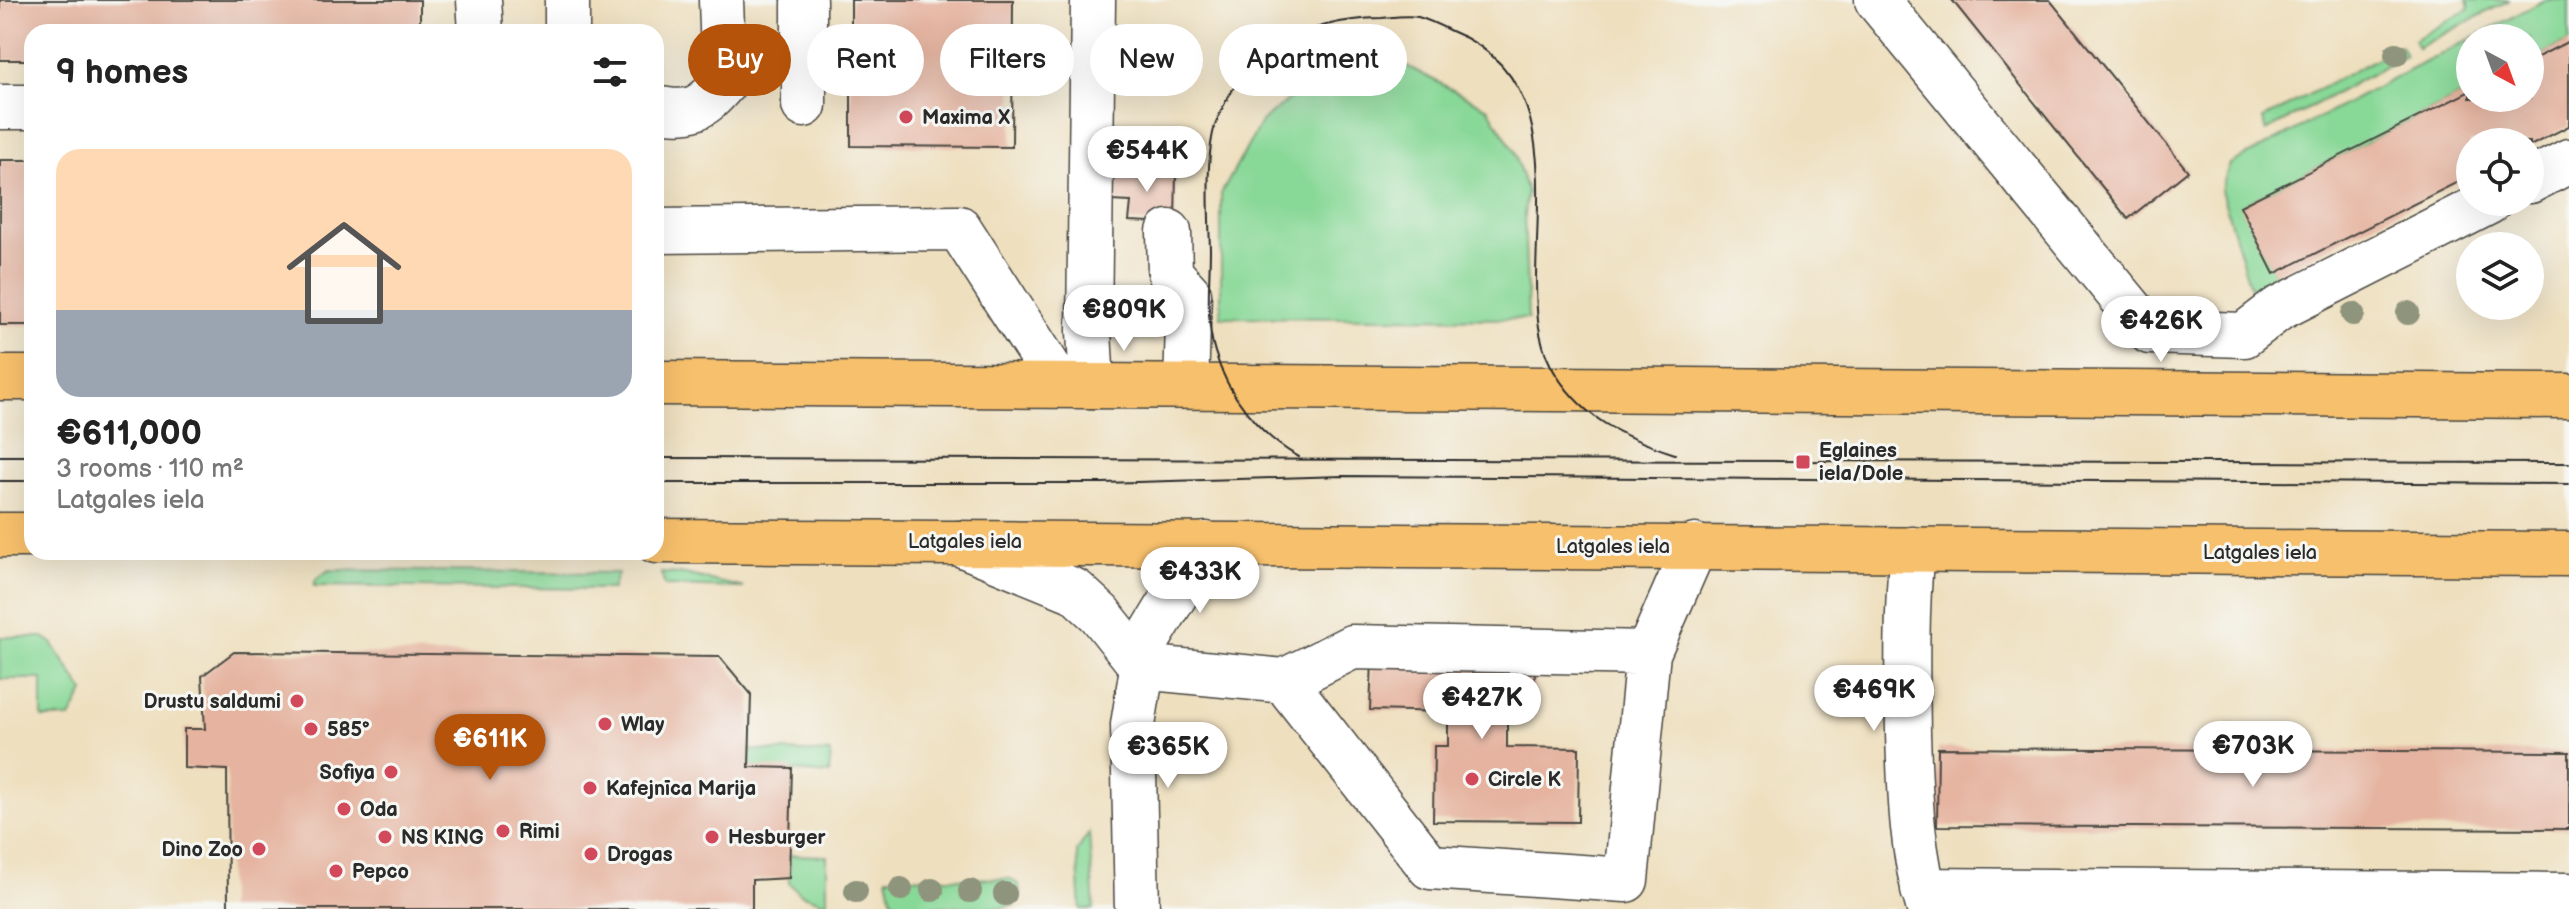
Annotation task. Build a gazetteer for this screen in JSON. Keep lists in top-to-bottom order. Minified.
{"streets":{"highway":["Latgales iela"]},"places":{"other":["Maxima X","Drustu saldumi","Wlay","585°","Sofiya","Circle K","Kafejnīca Marija","Oda","Rimi","NS KING","Hesburger","Dino Zoo","Drogas","Pepco"],"transit":["Eglaines iela/Dole"]},"north":"bottom right","page":{"chip":["Buy","Rent","Filters","New","Apartment"],"heading":"9 homes","list":[{"name":"€611,000","note":"3 rooms · 110 m² · Latgales iela"}],"price":["€544K","€809K","€426K","€433K","€469K","€427K","€611K","€703K","€365K"]}}
